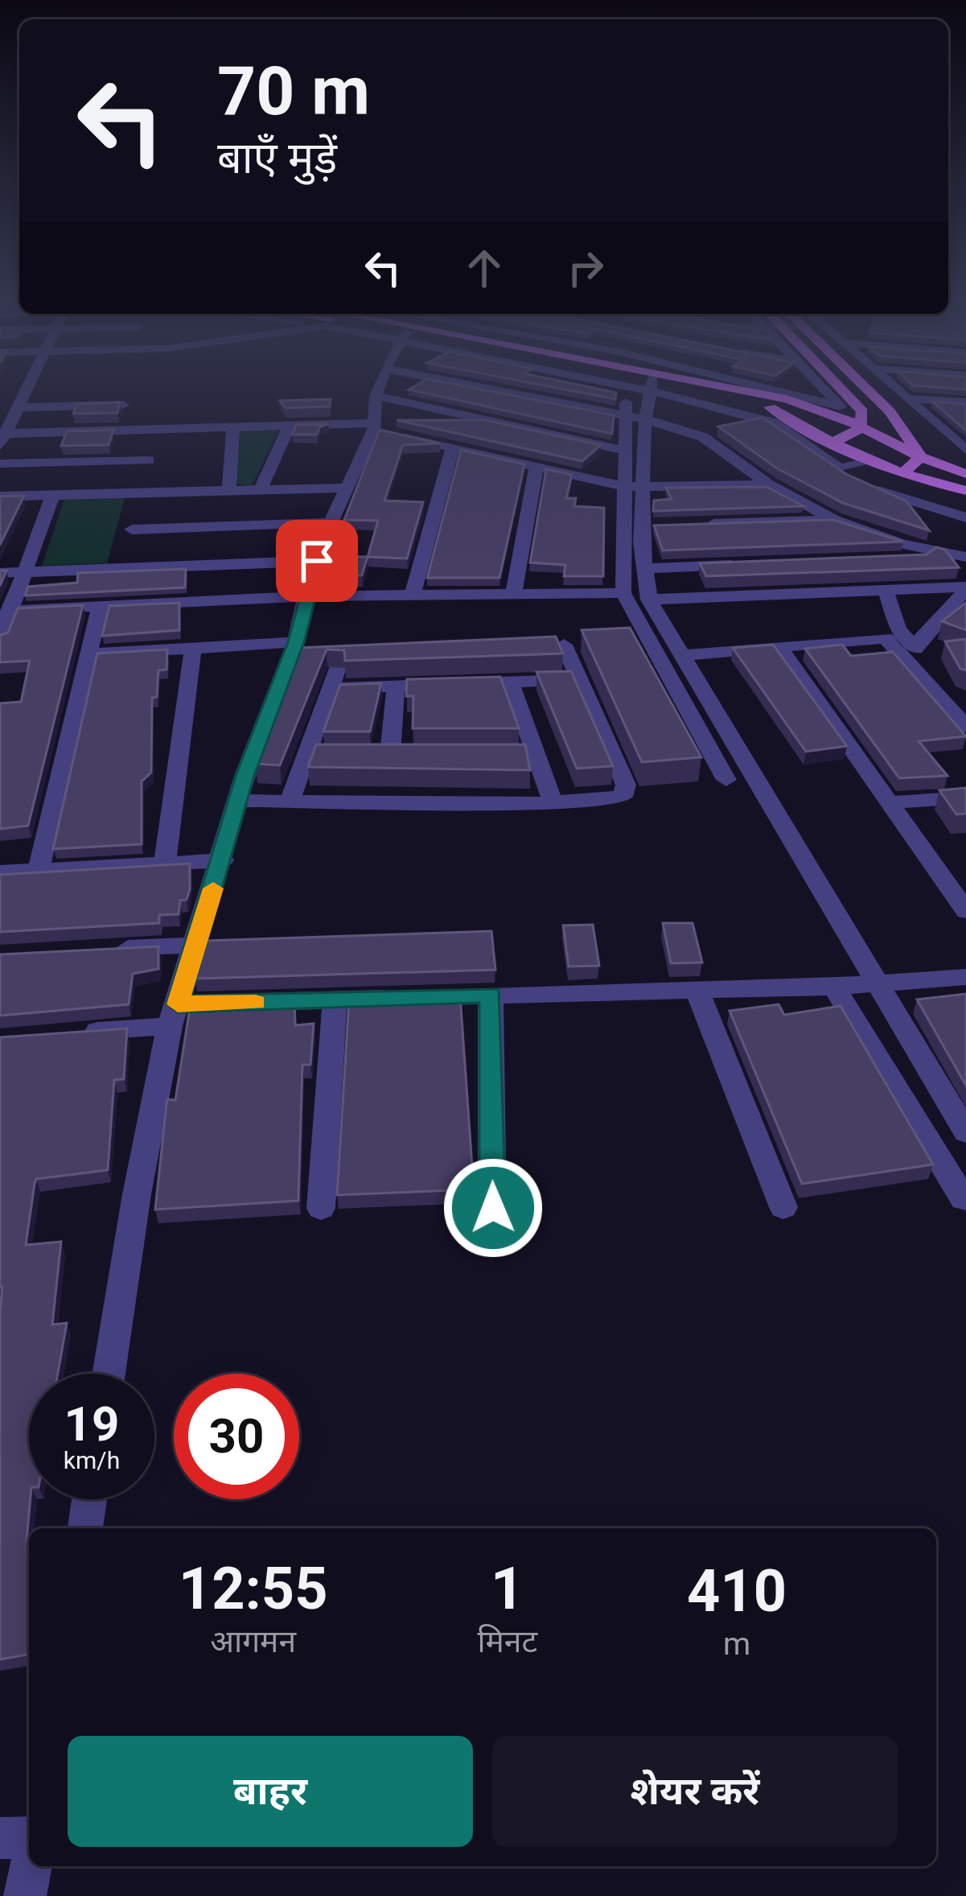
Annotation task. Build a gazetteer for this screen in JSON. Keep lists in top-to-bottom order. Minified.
{"page":{"turn":["70 m","बाएँ मुड़ें"],"speed":"19 km/h","limit":"30","eta":["12:55","आगमन","1","मिनट","410","m"],"buttons":["बाहर","शेयर करें"]}}
